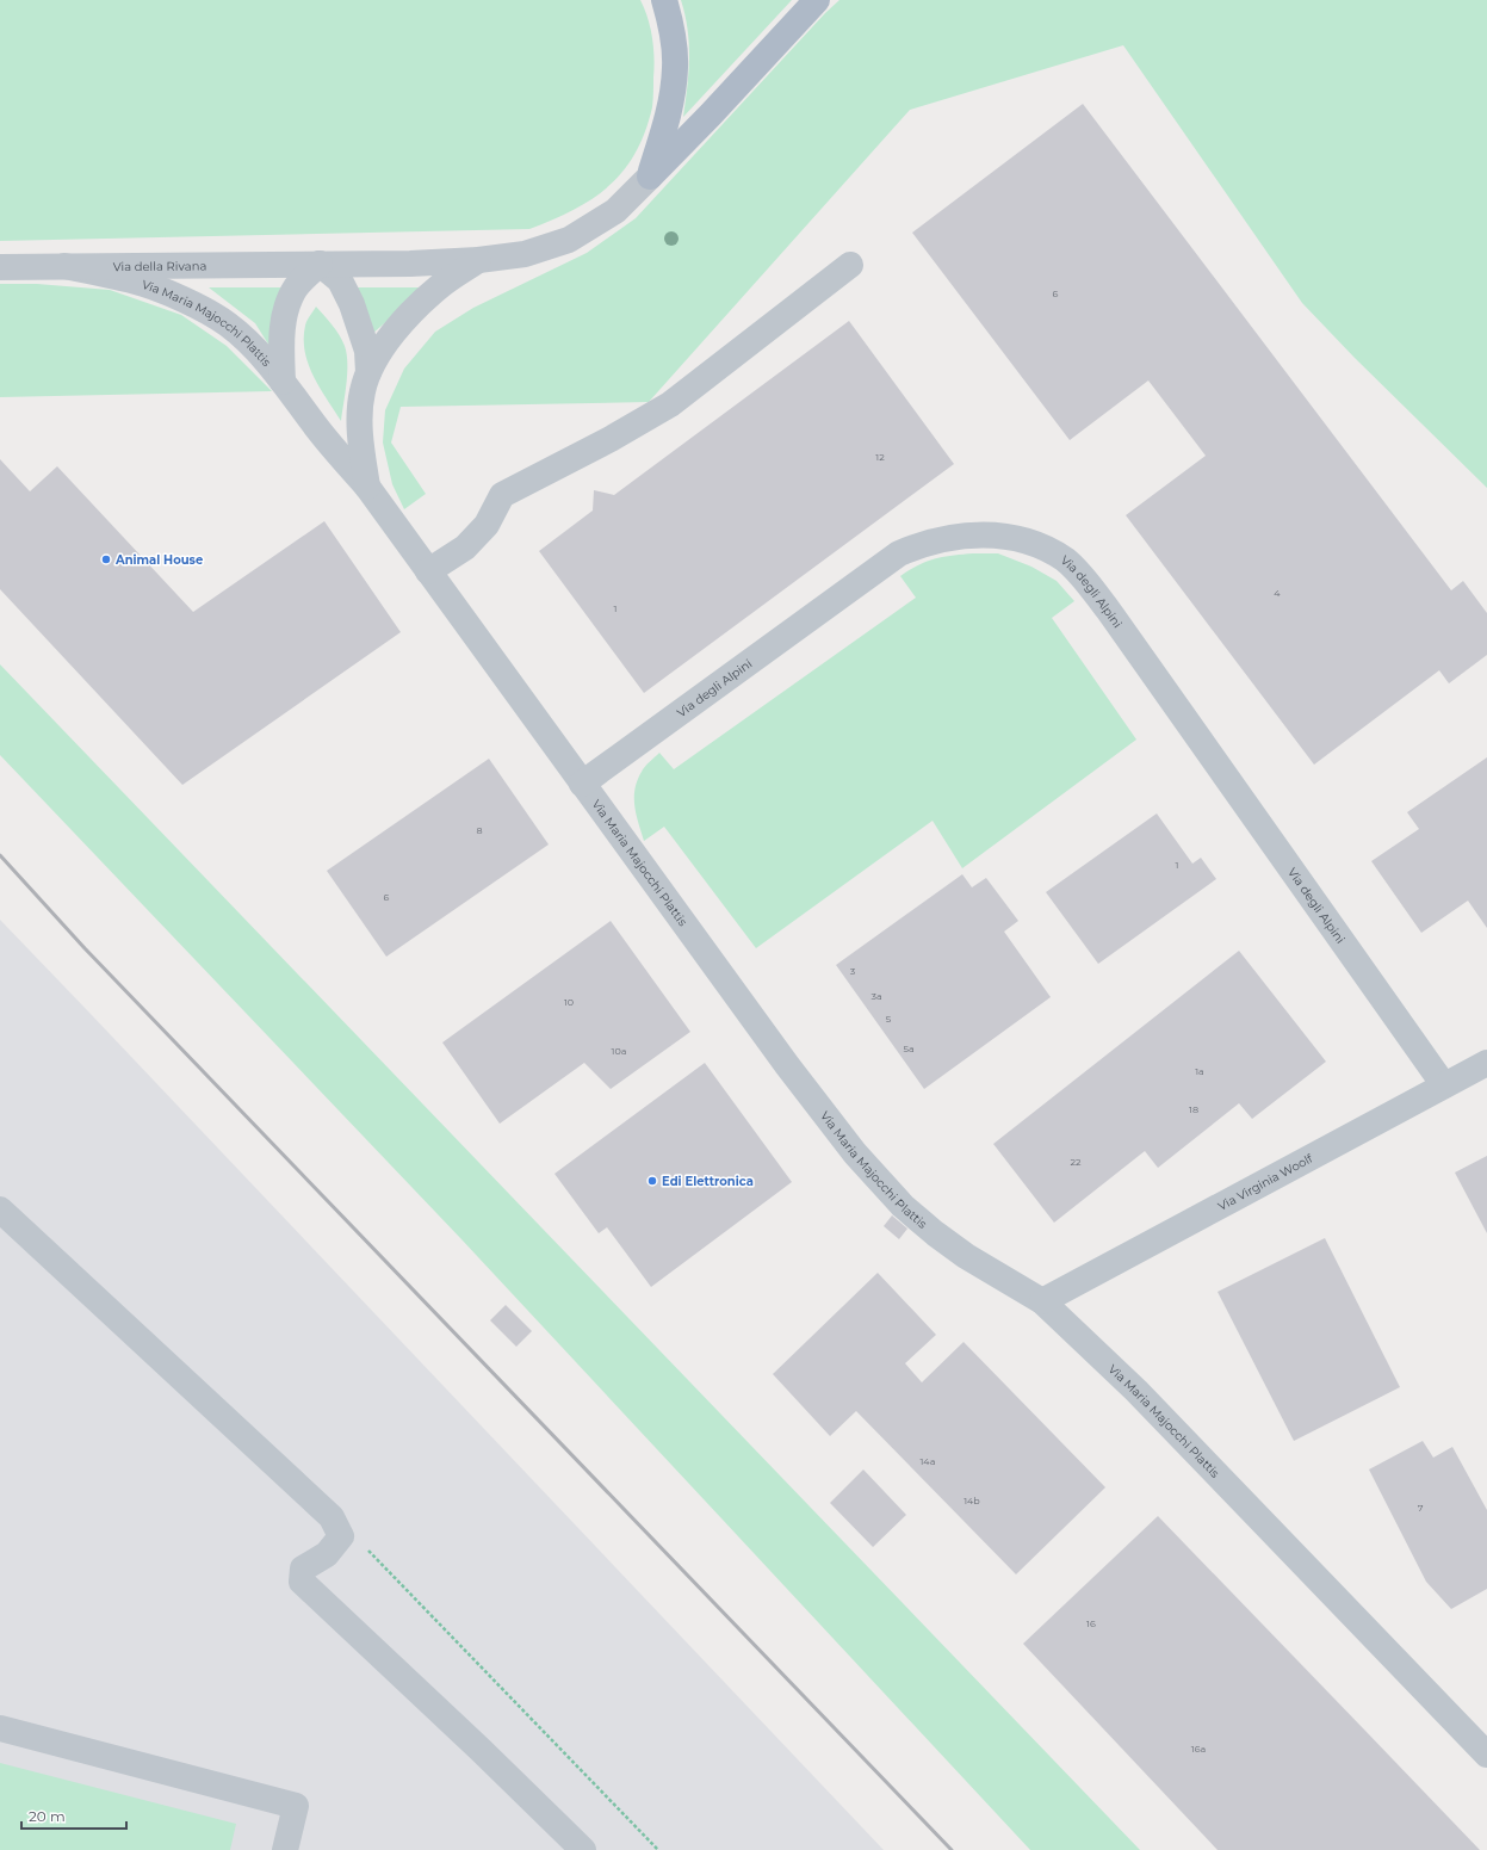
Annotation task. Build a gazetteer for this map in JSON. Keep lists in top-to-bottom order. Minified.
{"streets":{"street":["Via della Rivana","Via Maria Majocchi Plattis","Via degli Alpini","Via Virginia Woolf"]},"crossings":[["Via della Rivana","Via Maria Majocchi Plattis"],["Via Maria Majocchi Plattis","Via degli Alpini"],["Via Maria Majocchi Plattis","Via Virginia Woolf"],["Via degli Alpini","Via Virginia Woolf"]],"places":["Animal House","Edi Elettronica"],"house_numbers":["6","12","4","1","8","1","6","3","3a","10","5","5a","10a","1a","18","22","14a","14b","7","16","16a"],"scale_bar":"20 m"}
